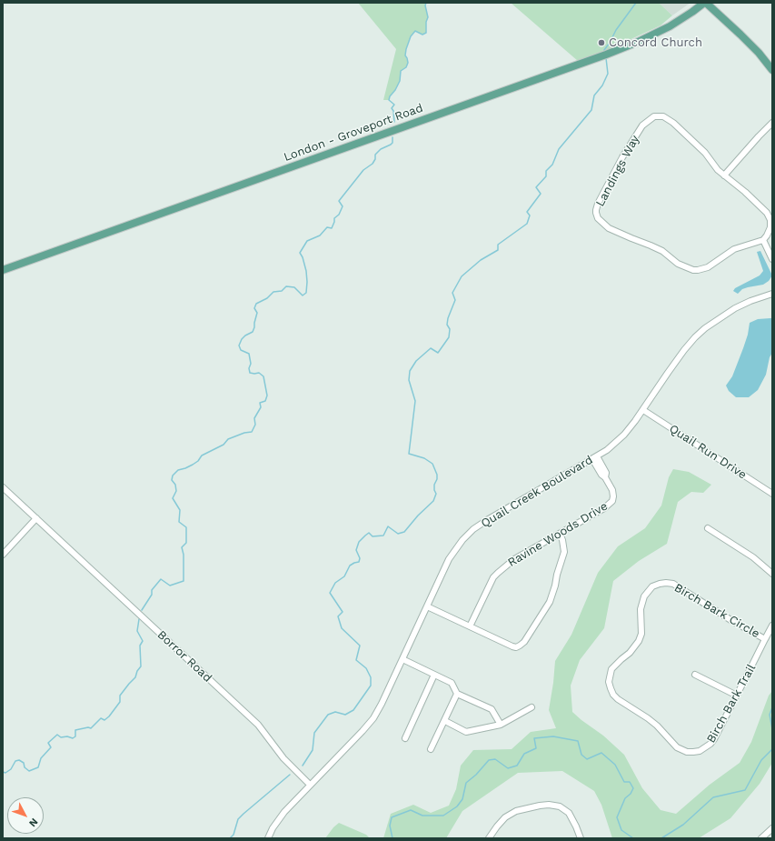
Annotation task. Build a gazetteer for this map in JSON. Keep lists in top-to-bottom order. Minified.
{"streets":{"main road":["London - Groveport Road"],"street":["Landings Way","Quail Run Drive","Quail Creek Boulevard","Ravine Woods Drive","Birch Bark Circle","Borror Road","Birch Bark Trail"]},"crossings":[["Quail Run Drive","Quail Creek Boulevard"],["Quail Creek Boulevard","Ravine Woods Drive"],["Quail Creek Boulevard","Borror Road"],["Birch Bark Circle","Birch Bark Trail"]],"places":["Concord Church"],"north":"bottom right"}
